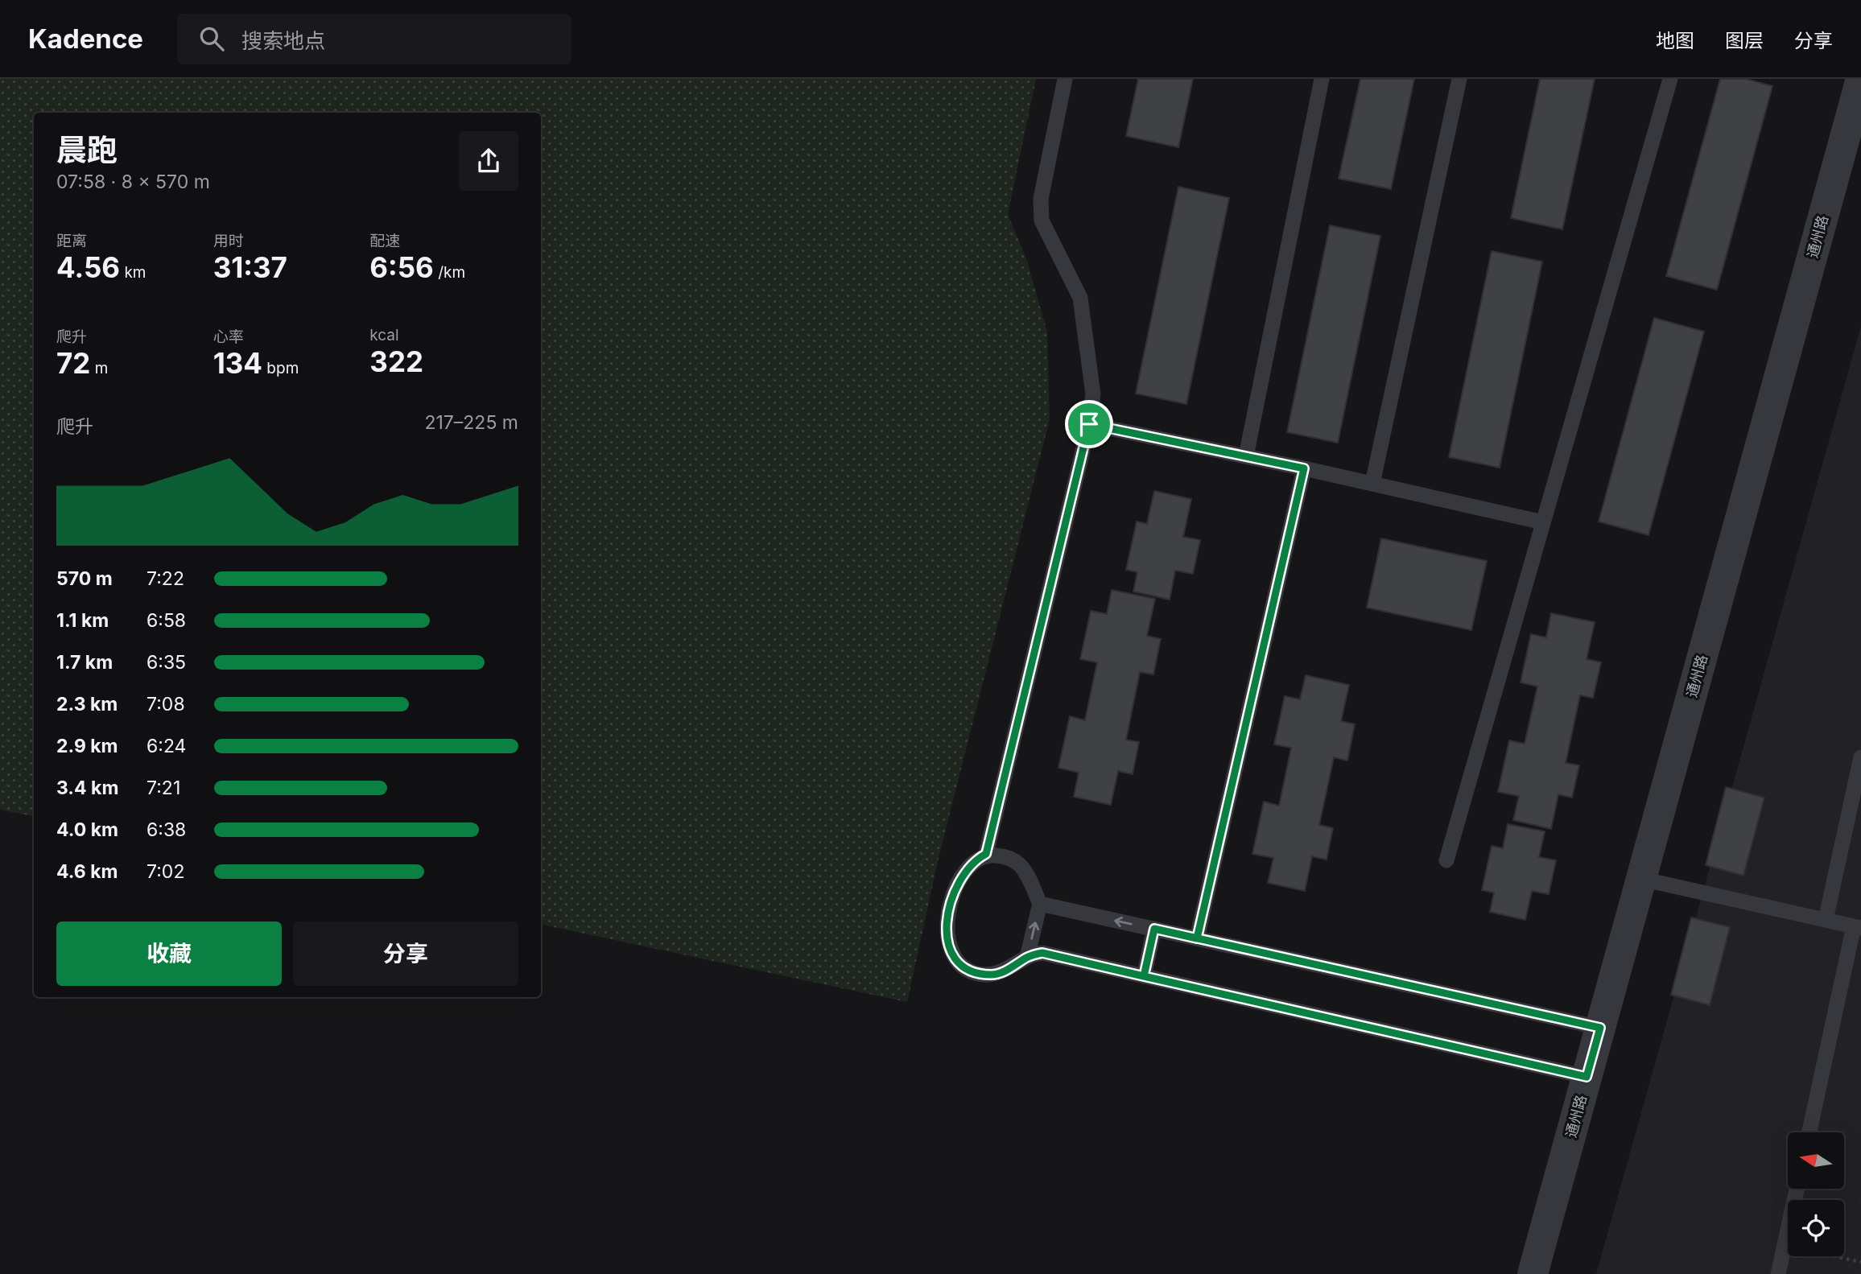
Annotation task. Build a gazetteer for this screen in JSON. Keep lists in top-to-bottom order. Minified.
{"streets":{"street":["通州路"]},"north":"left","page":{"header":"Kadence","search":"搜索地点","nav":["地图","图层","分享"],"heading":["晨跑","07:58 · 8 × 570 m"],"stats":[["距离","4.56 km"],["用时","31:37"],["配速","6:56 /km"],["爬升","72 m"],["心率","134 bpm"],["kcal","322"]],"chart":["爬升","217–225 m"],"list":[{"name":"570 m","note":"7:22"},{"name":"1.1 km","note":"6:58"},{"name":"1.7 km","note":"6:35"},{"name":"2.3 km","note":"7:08"},{"name":"2.9 km","note":"6:24"},{"name":"3.4 km","note":"7:21"},{"name":"4.0 km","note":"6:38"},{"name":"4.6 km","note":"7:02"}],"buttons":["收藏","分享"]}}
